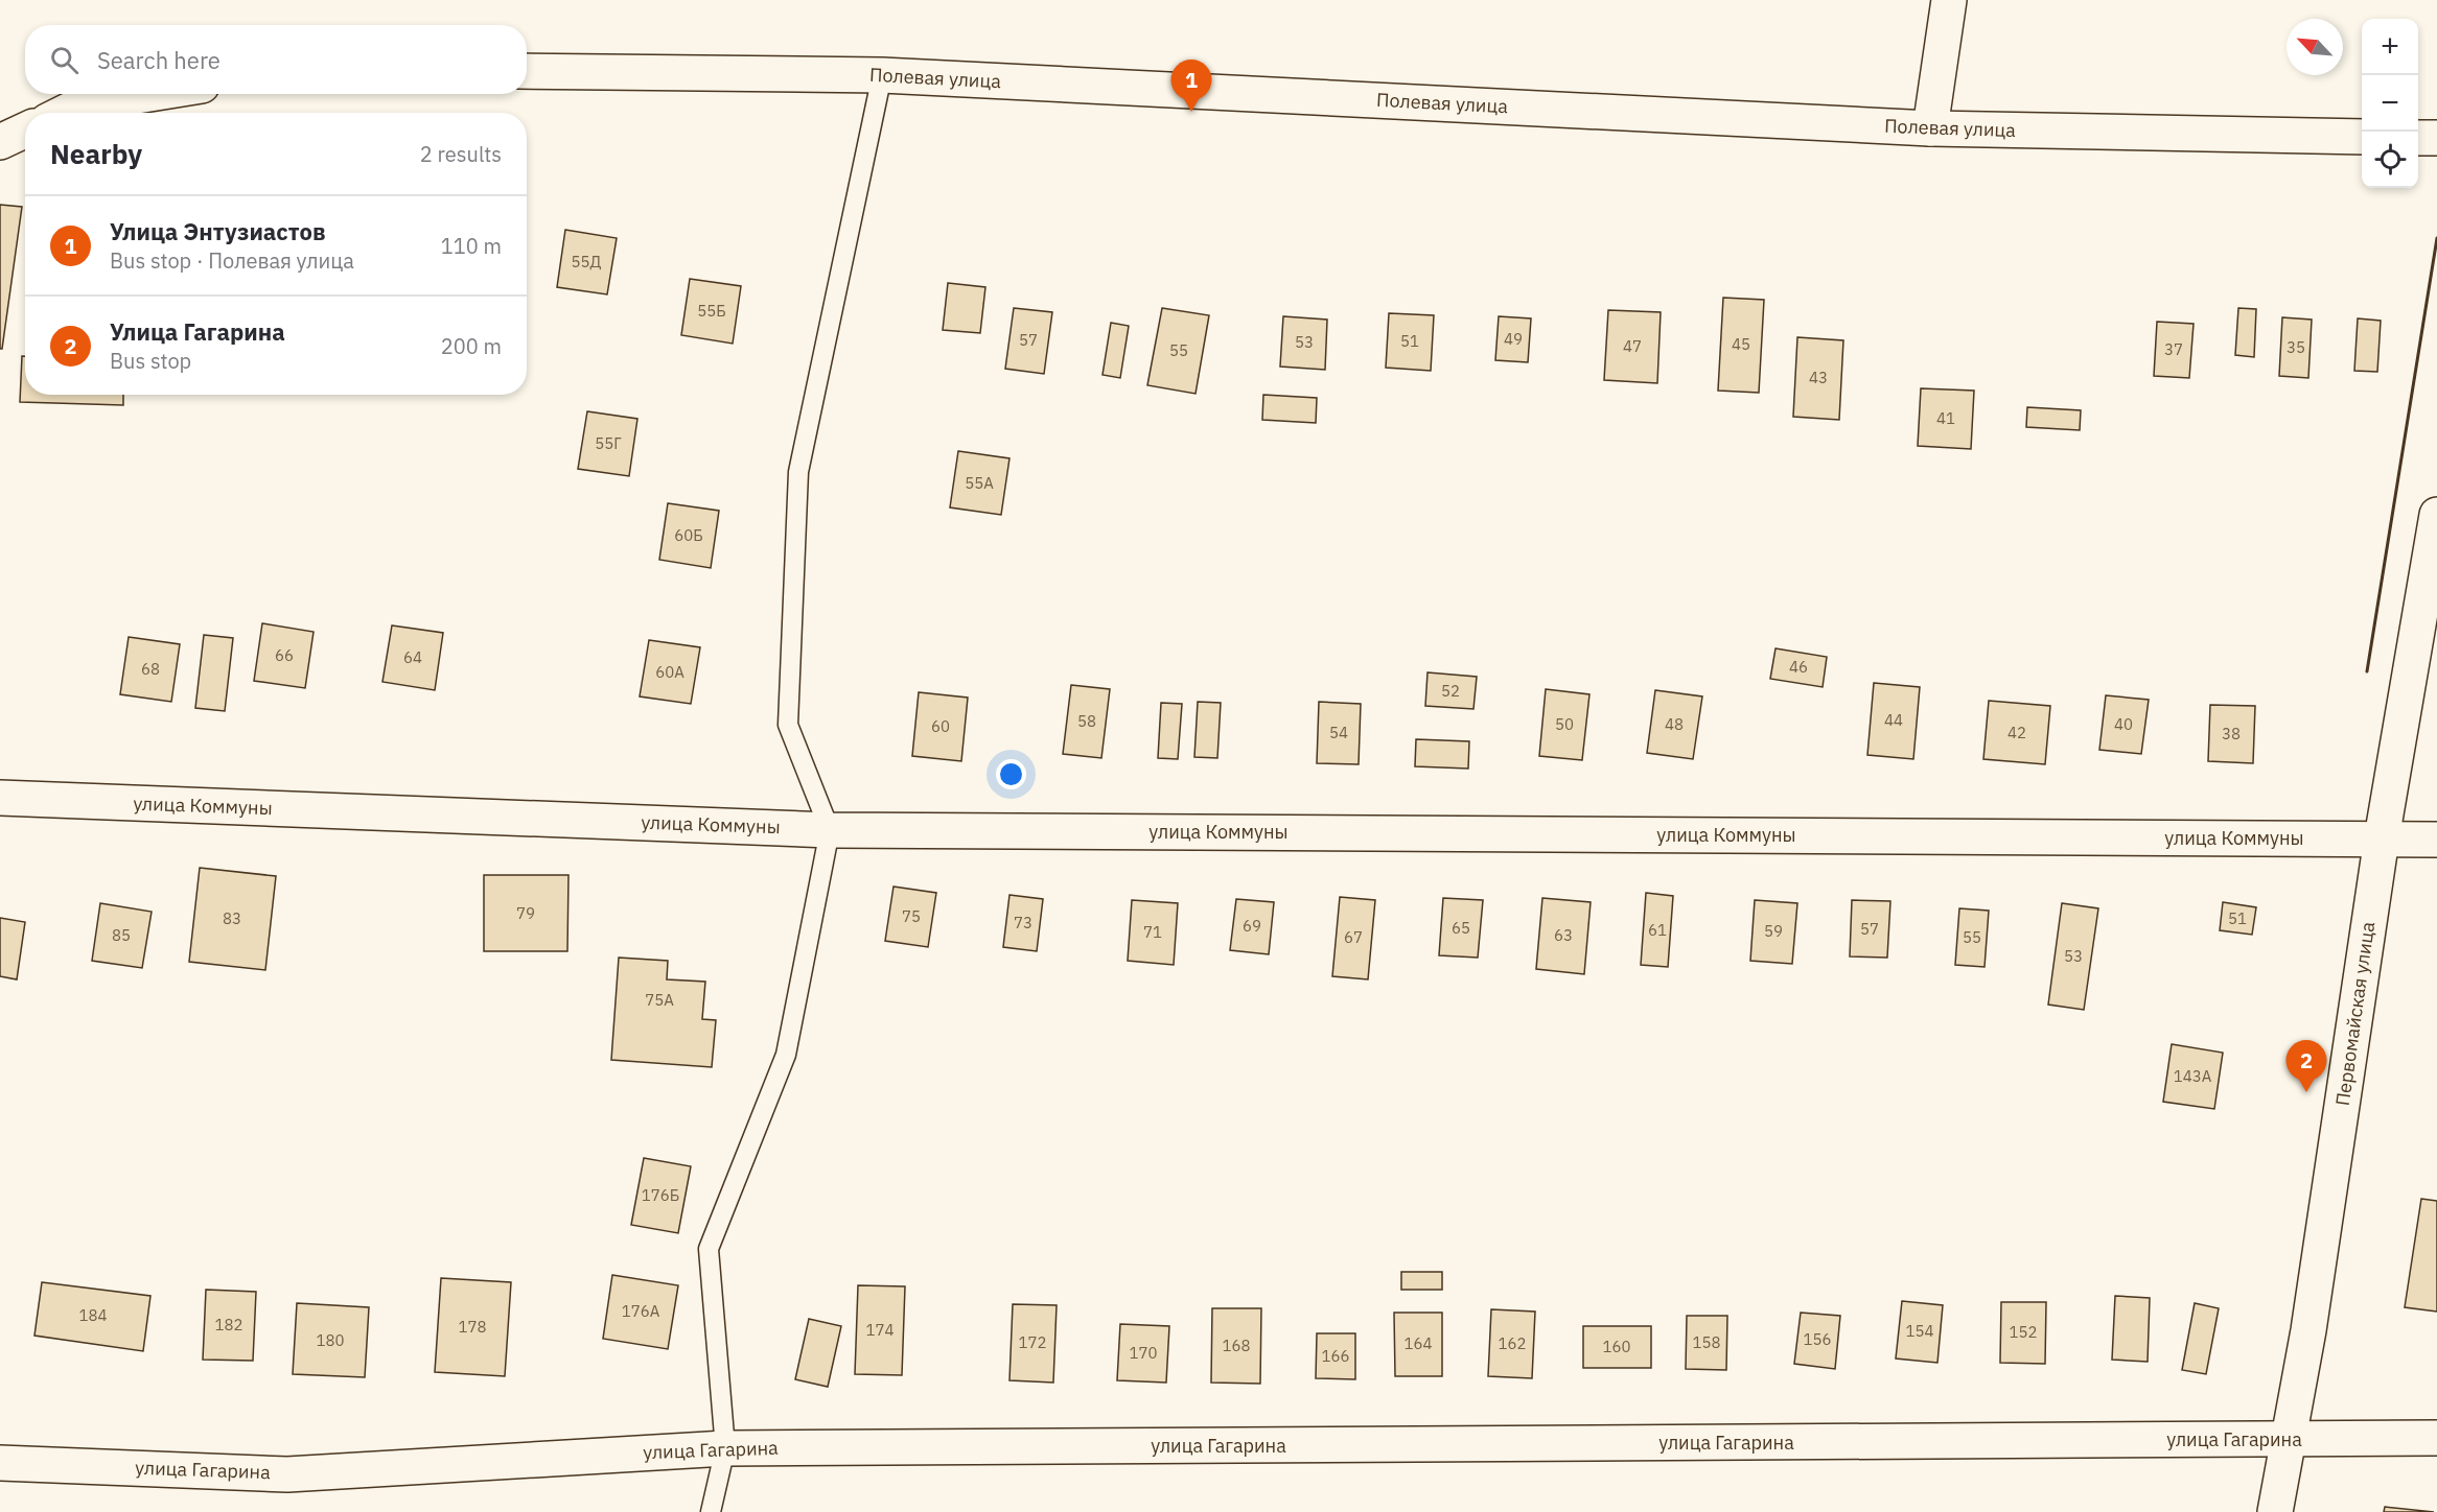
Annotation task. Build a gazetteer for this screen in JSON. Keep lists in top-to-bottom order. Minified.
{"streets":{"street":["Полевая улица","улица Коммуны","Первомайская улица","улица Гагарина"]},"crossings":[["улица Коммуны","Первомайская улица"],["Первомайская улица","улица Гагарина"]],"house_numbers":["55Д","55Б","49","57","51","53","45","47","35","37","55","43","41","55Г","55А","60Б","66","64","46","68","60А","52","44","58","50","48","40","60","54","42","38","79","75","83","51","73","69","65","57","61","59","71","85","63","67","55","53","75А","143А","176Б","176А","184","182","178","174","154","152","156","180","172","158","164","162","168","160","170","166"],"north":"top left","page":{"map_buttons":["+","−"],"search":"Search here","pins":["1","2"],"heading":["Nearby","2 results"],"list":[{"mark":"1","name":"Улица Энтузиастов","note":"Bus stop · Полевая улица","value":"110 m"},{"mark":"2","name":"Улица Гагарина","note":"Bus stop","value":"200 m"}]}}
